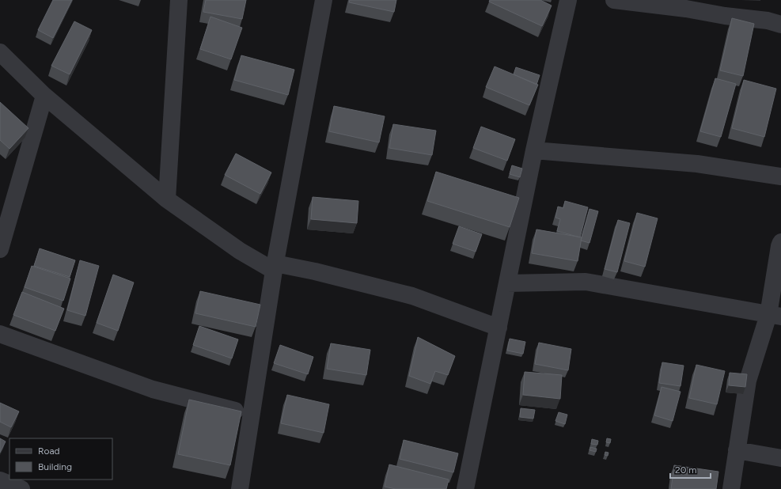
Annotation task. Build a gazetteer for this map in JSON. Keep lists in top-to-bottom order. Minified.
{"legend":["Road","Building"],"scale_bar":"20 m"}
